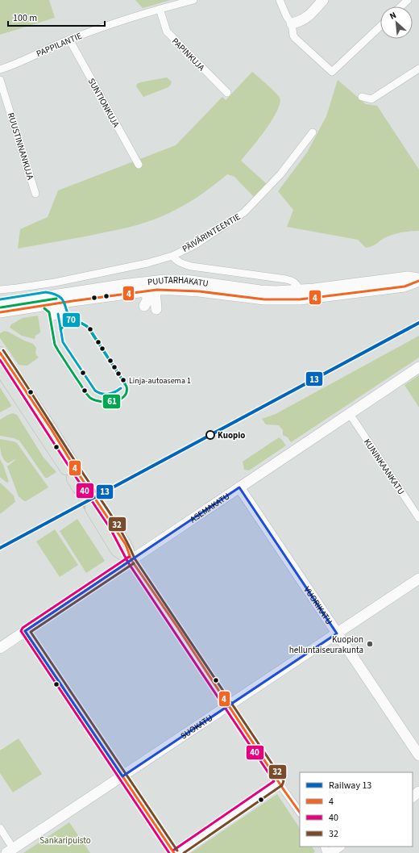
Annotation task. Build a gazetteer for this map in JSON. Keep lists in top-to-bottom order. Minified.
{"streets":{"main road":["PUUTARHAKATU","ASEMAKATU","VUORIKATU","SUOKATU"],"street":["PAPPILANTIE","PAPINKUJA","SUNTIONKUJA","RUUSTINNANKUJA","PÄIVÄRINTEENTIE","KUNINKAANKATU"]},"crossings":[["PAPPILANTIE","PAPINKUJA"],["PAPPILANTIE","SUNTIONKUJA"],["PÄIVÄRINTEENTIE","PUUTARHAKATU"],["KUNINKAANKATU","ASEMAKATU"],["ASEMAKATU","VUORIKATU"],["VUORIKATU","SUOKATU"]],"parks":["Sankaripuisto"],"places":["Linja-autoasema 1","Kuopio","Kuopion helluntaiseurakunta"],"lines":["transit line 4","transit line 70","transit line 61","rail line 13","transit line 32","transit line 40"],"legend":["Railway 13","4","40","32"],"scale_bar":"100 m","north":"top left"}
